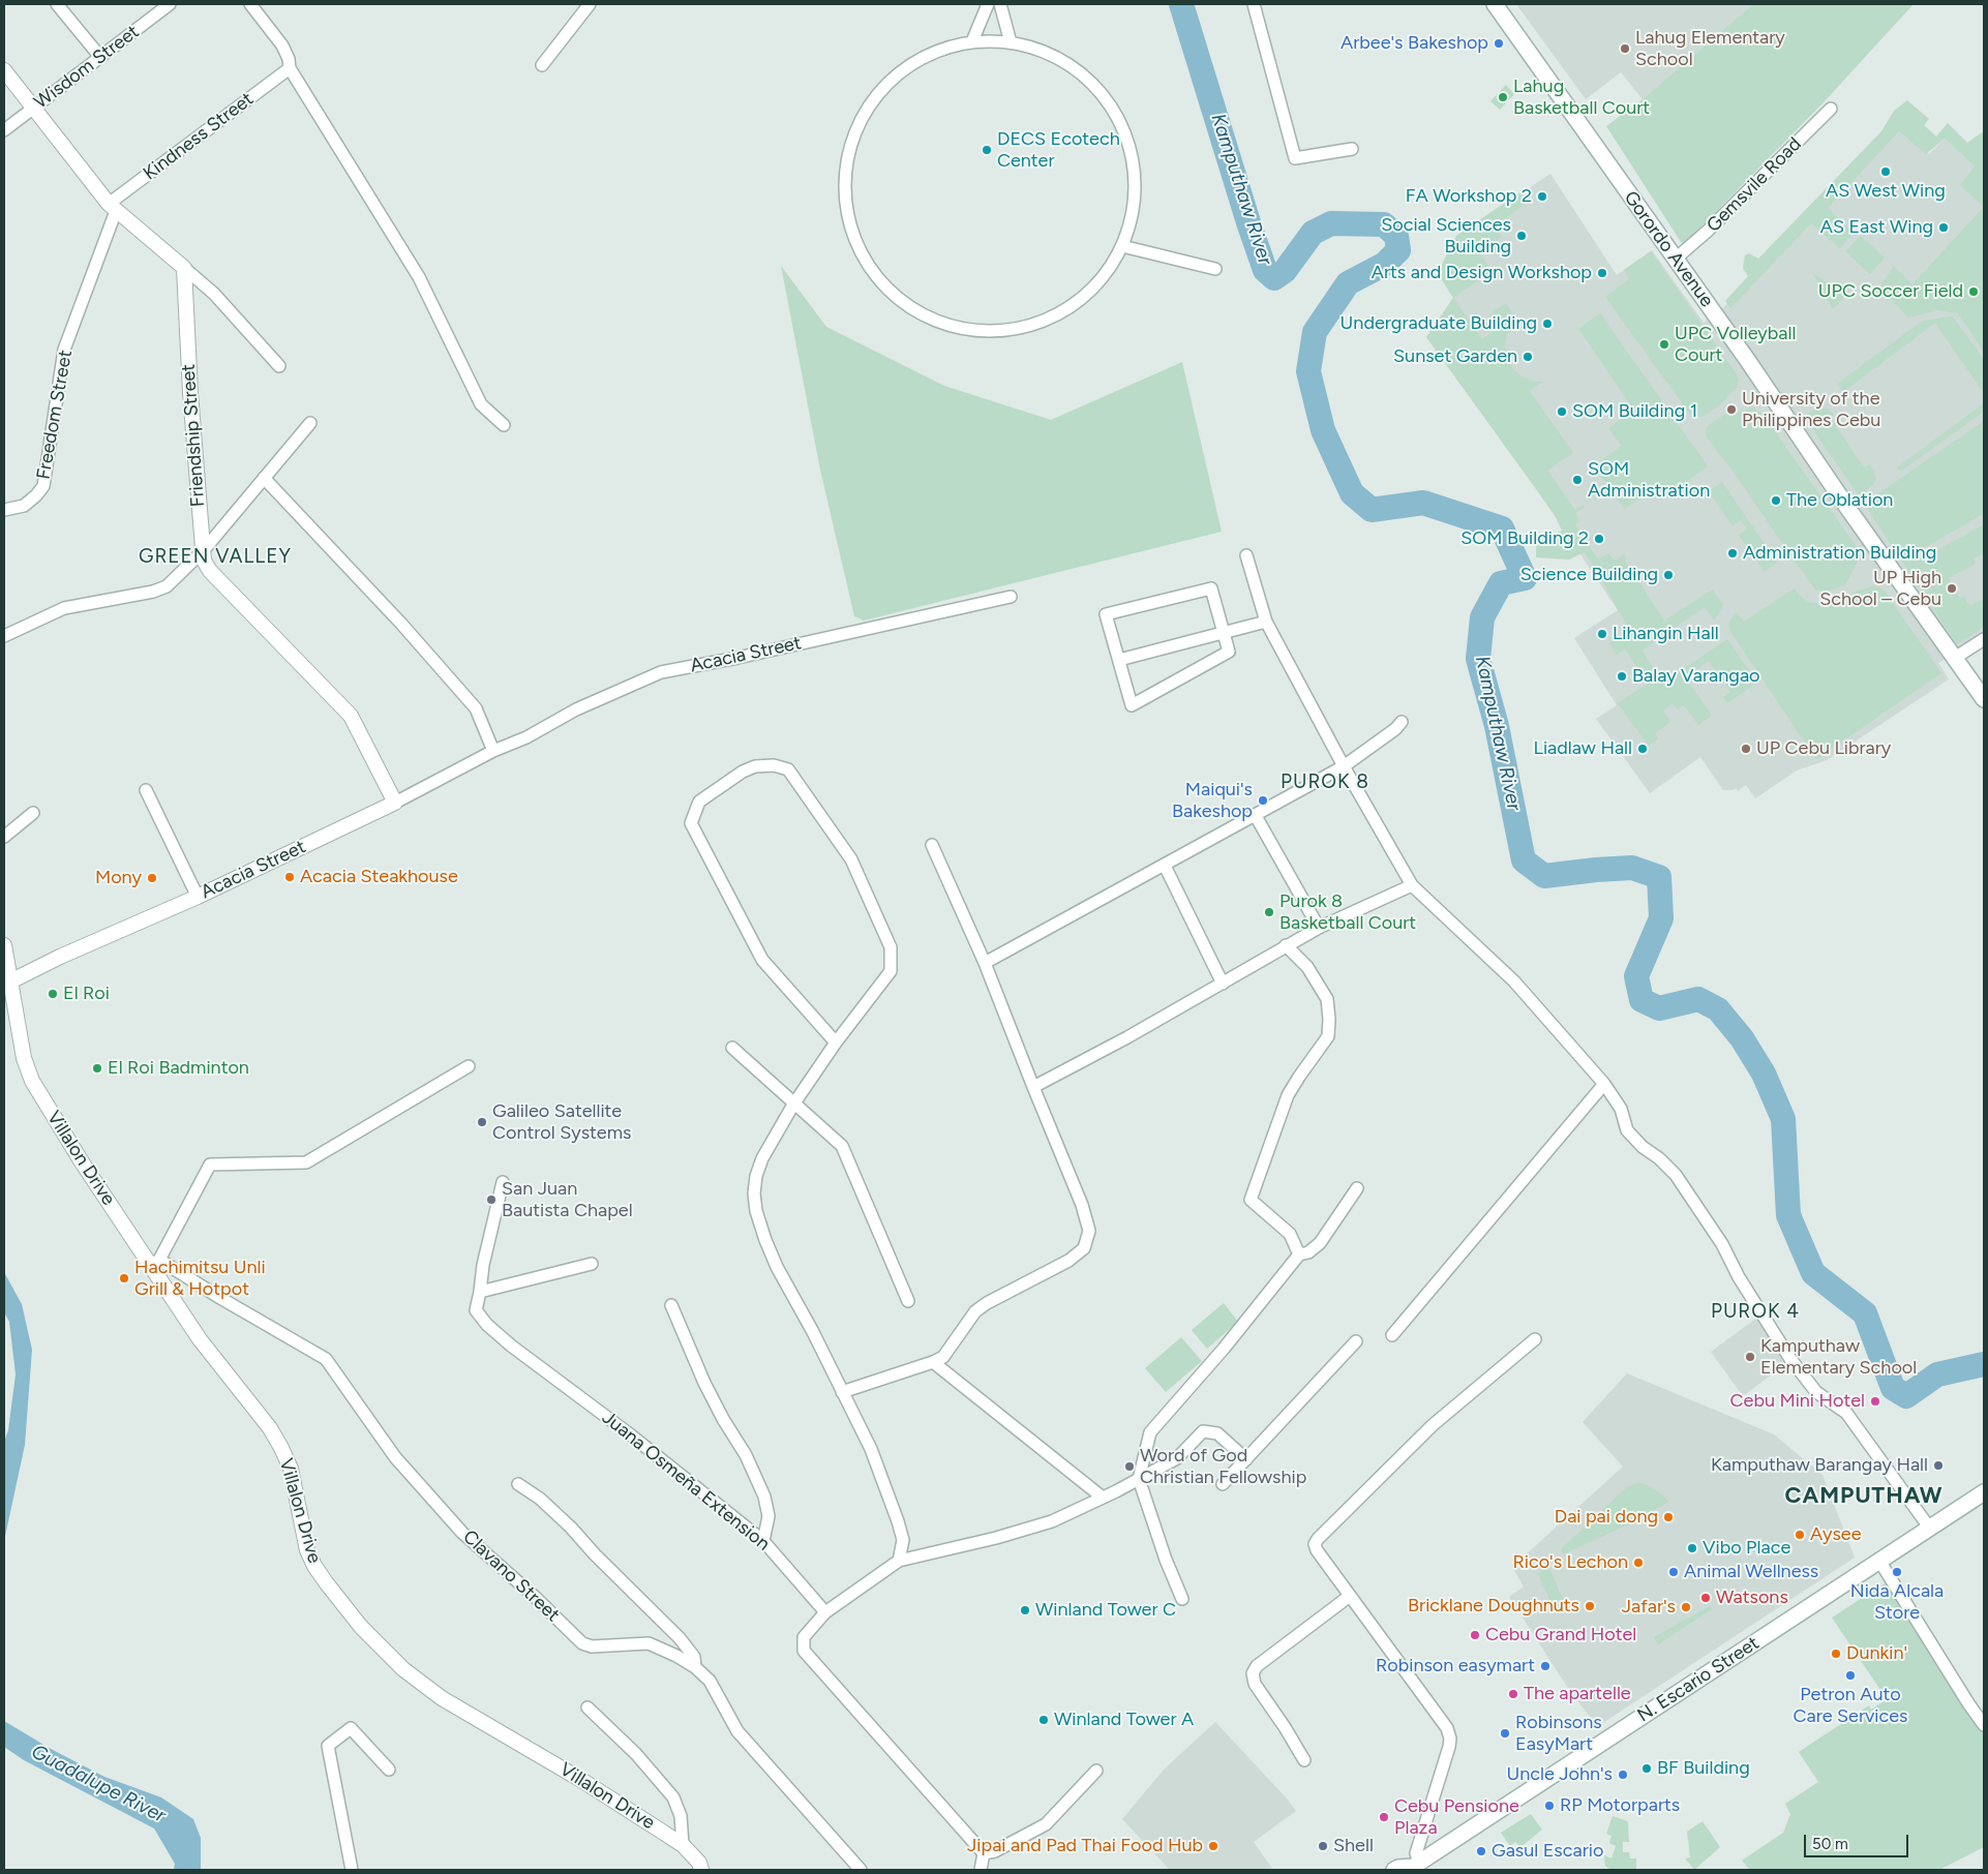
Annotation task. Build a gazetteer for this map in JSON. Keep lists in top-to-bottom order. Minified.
{"streets":{"main road":["Gorordo Avenue","N. Escario Street"],"street":["Wisdom Street","Kindness Street","Gemsvile Road","Freedom Street","Friendship Street","Acacia Street","Villalon Drive","Juana Osmeña Extension","Clavano Street"]},"crossings":[["Kindness Street","Freedom Street"],["Gemsvile Road","Gorordo Avenue"],["Friendship Street","Acacia Street"],["Acacia Street","Villalon Drive"],["Villalon Drive","Clavano Street"]],"districts":["GREEN VALLEY","PUROK 8","PUROK 4","CAMPUTHAW"],"water":["Kamputhaw River","Guadalupe River"],"places":["Arbee's Bakeshop","Lahug Elementary School","Lahug Basketball Court","DECS Ecotech Center","AS West Wing","FA Workshop 2","AS East Wing","Social Sciences Building","Arts and Design Workshop","UPC Soccer Field","Undergraduate Building","UPC Volleyball Court","Sunset Garden","University of the Philippines Cebu","SOM Building 1","SOM Administration","The Oblation","SOM Building 2","Administration Building","Science Building","UP High School – Cebu","Lihangin Hall","Balay Varangao","Liadlaw Hall","UP Cebu Library","Maiqui's Bakeshop","Acacia Steakhouse","Mony","Purok 8 Basketball Court","El Roi","El Roi Badminton","Galileo Satellite Control Systems","San Juan Bautista Chapel","Hachimitsu Unli Grill & Hotpot","Kamputhaw Elementary School","Cebu Mini Hotel","Kamputhaw Barangay Hall","Word of God Christian Fellowship","Dai pai dong","Aysee","Vibo Place","Rico's Lechon","Animal Wellness","Nida Alcala Store","Watsons","Bricklane Doughnuts","Jafar's","Winland Tower C","Cebu Grand Hotel","Dunkin'","Robinson easymart","Petron Auto Care Services","The apartelle","Winland Tower A","Robinsons EasyMart","BF Building","Uncle John's","RP Motorparts","Cebu Pensione Plaza","Jipai and Pad Thai Food Hub","Shell","Gasul Escario"],"scale_bar":"50 m"}
